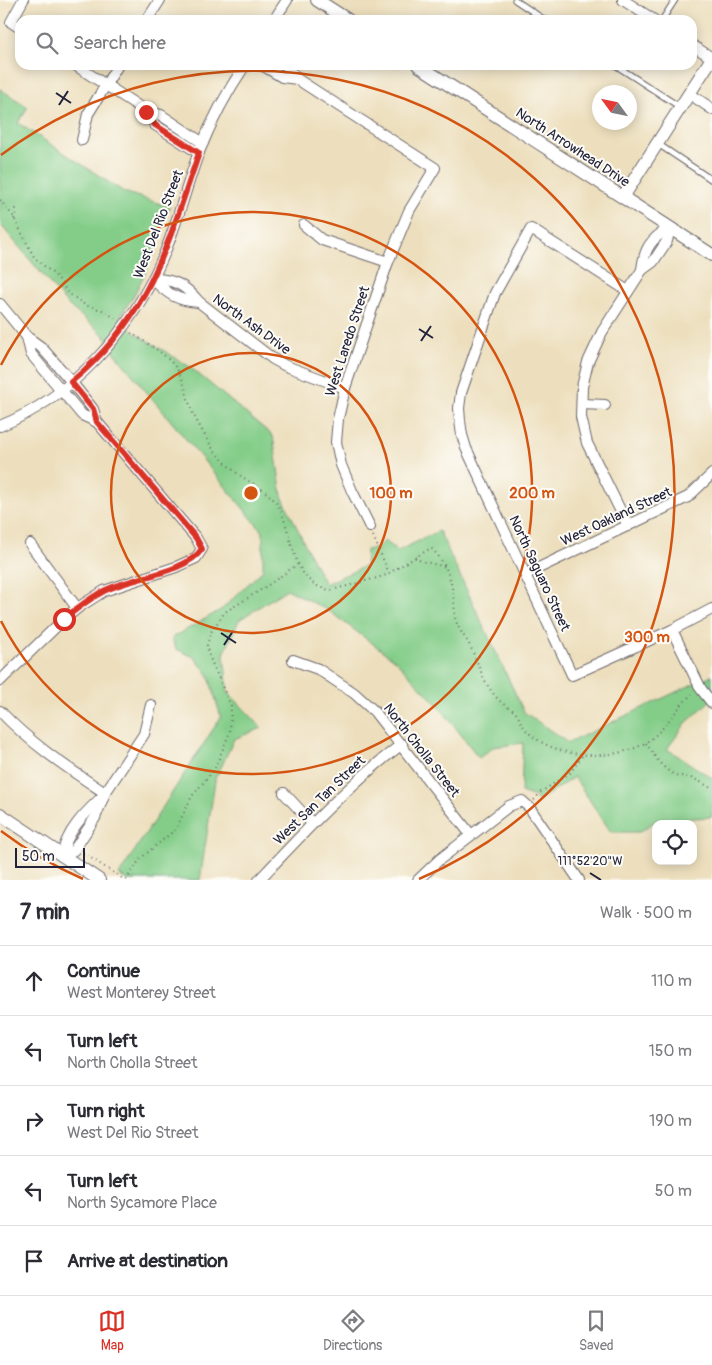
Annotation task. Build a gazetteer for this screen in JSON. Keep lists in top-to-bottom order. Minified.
{"streets":{"street":["North Arrowhead Drive","West Del Rio Street","North Ash Drive","West Laredo Street","West Oakland Street","North Saguaro Street","North Cholla Street","West San Tan Street"]},"crossings":[["West Del Rio Street","North Ash Drive"],["North Ash Drive","West Laredo Street"],["West Oakland Street","North Saguaro Street"],["North Cholla Street","West San Tan Street"]],"scale_bar":"50 m","north":"top left","page":{"search":"Search here","scale":"50 m","heading":["7 min","Walk · 500 m"],"list":[["Continue","West Monterey Street","110 m"],["Turn left","North Cholla Street","150 m"],["Turn right","West Del Rio Street","190 m"],["Turn left","North Sycamore Place","50 m"],"Arrive at destination"],"nav":["Map","Directions","Saved"]},"coordinates":["111°52'20\"W"],"rings":["100 m","200 m","300 m"]}
